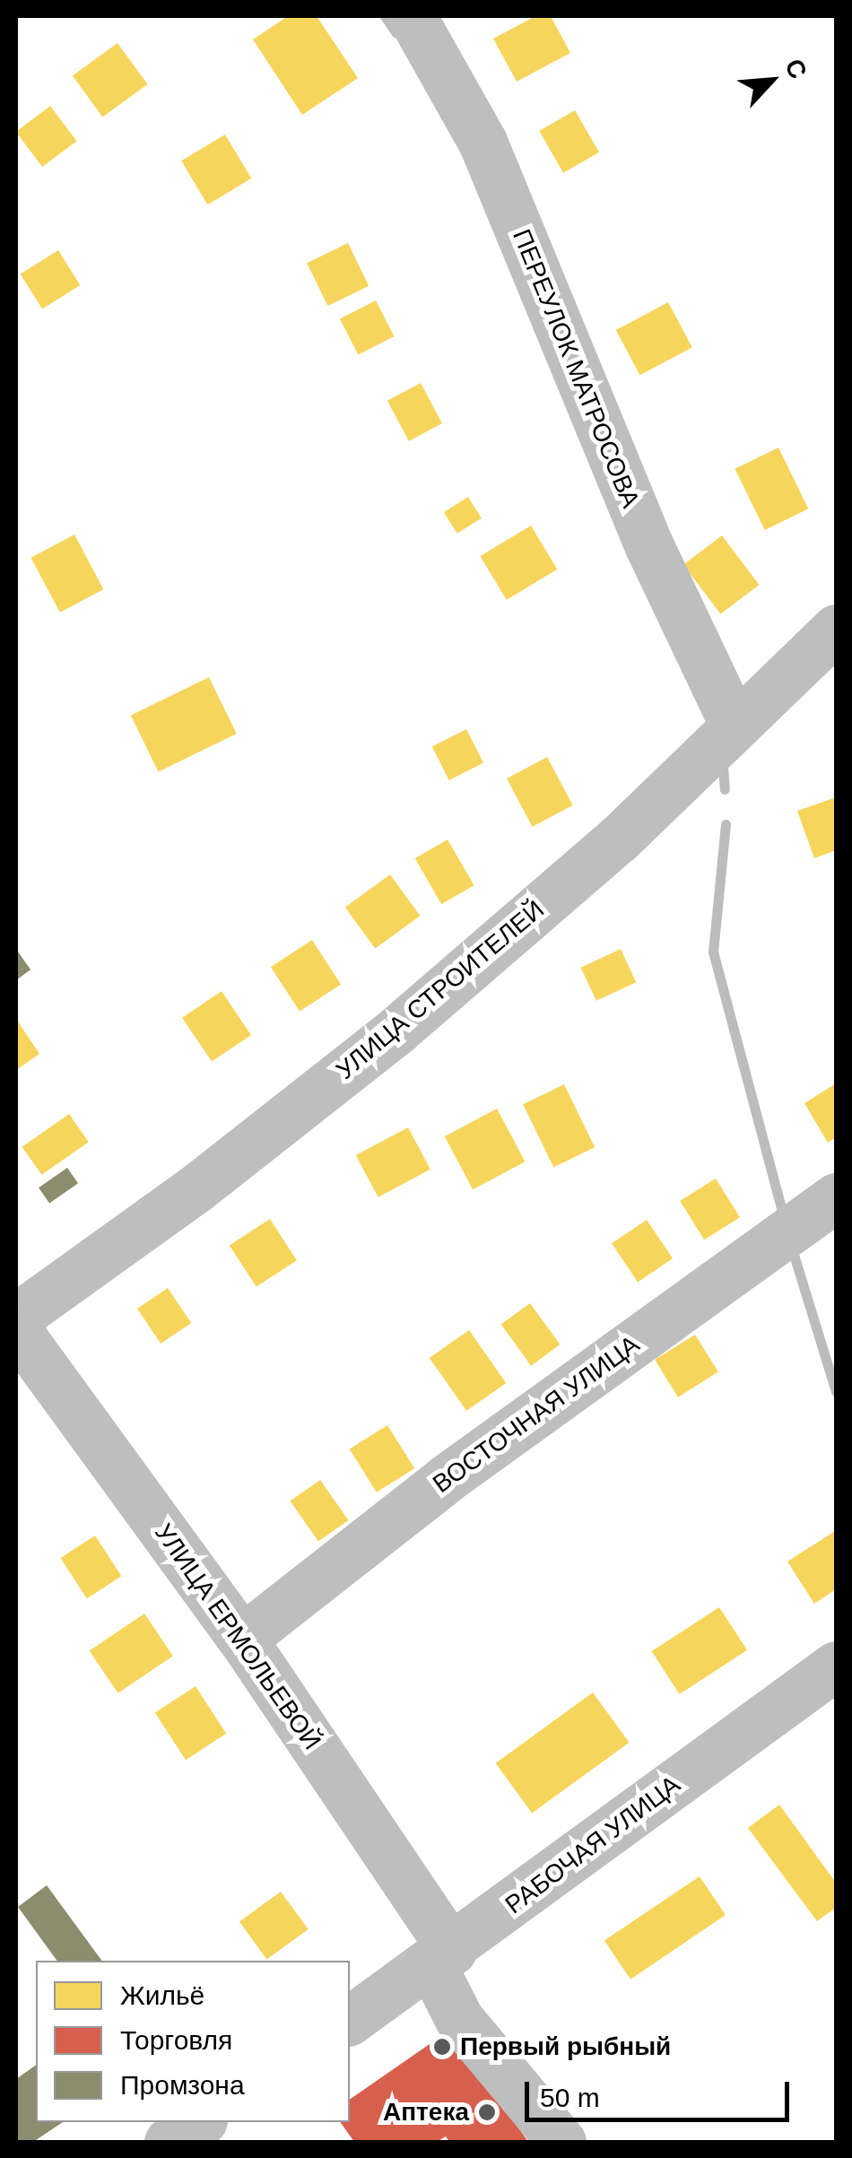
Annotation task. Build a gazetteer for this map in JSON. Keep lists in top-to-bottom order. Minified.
{"streets":{"street":["ПЕРЕУЛОК МАТРОСОВА","УЛИЦА СТРОИТЕЛЕЙ","ВОСТОЧНАЯ УЛИЦА","УЛИЦА ЕРМОЛЬЕВОЙ","РАБОЧАЯ УЛИЦА"]},"crossings":[["ПЕРЕУЛОК МАТРОСОВА","УЛИЦА СТРОИТЕЛЕЙ"],["ВОСТОЧНАЯ УЛИЦА","УЛИЦА ЕРМОЛЬЕВОЙ"],["УЛИЦА ЕРМОЛЬЕВОЙ","РАБОЧАЯ УЛИЦА"]],"places":["Первый рыбный","Аптека"],"legend":["Жильё","Торговля","Промзона"],"scale_bar":"50 m","north":"top right"}
